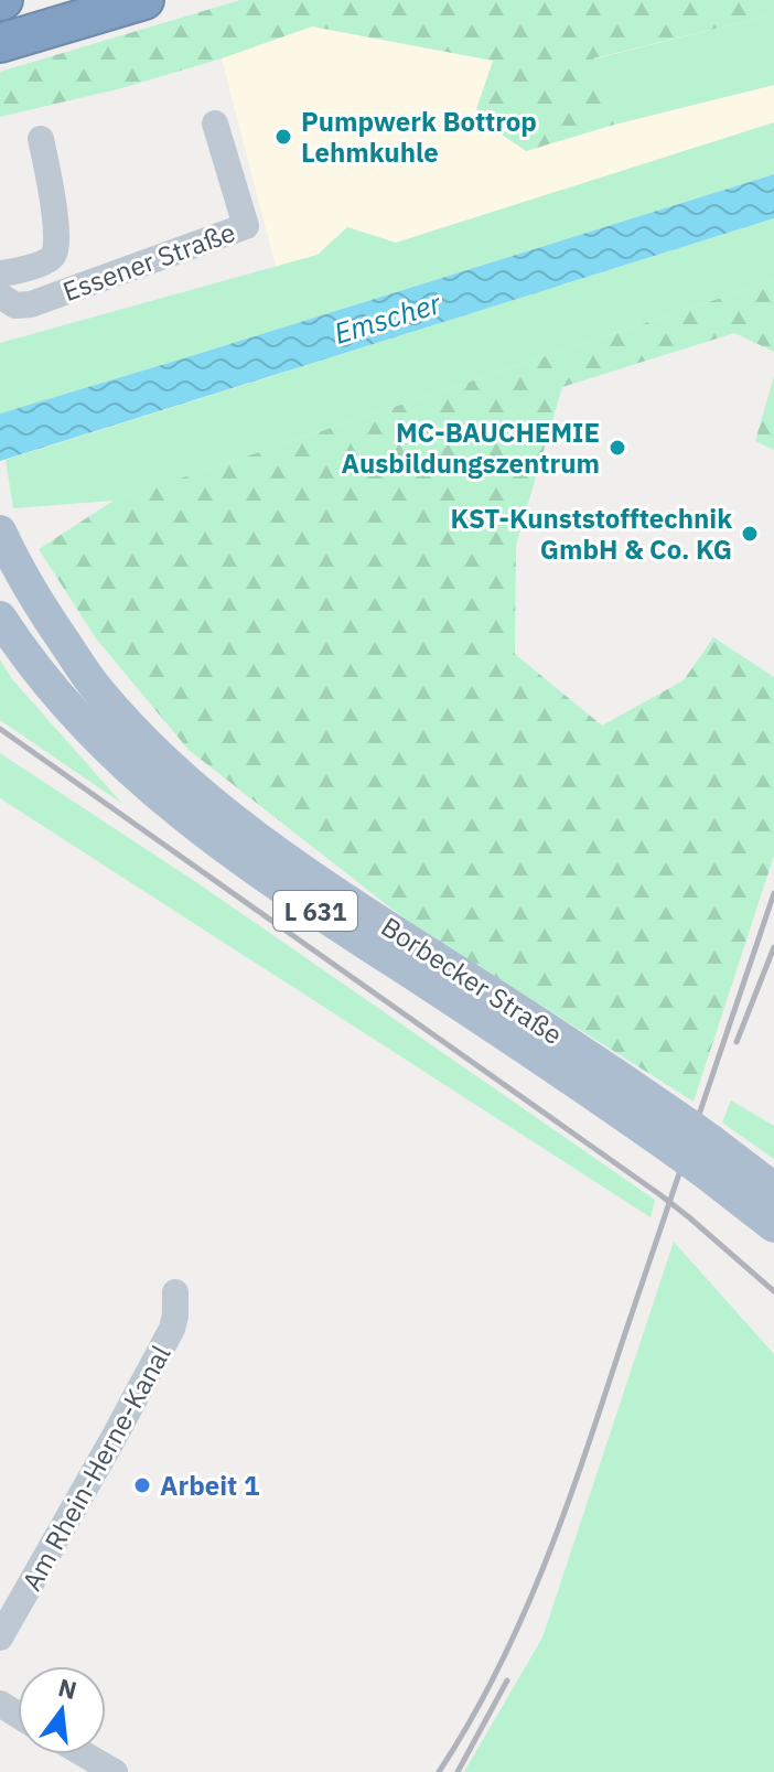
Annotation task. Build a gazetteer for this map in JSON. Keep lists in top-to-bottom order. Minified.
{"streets":{"main road":["L 631","Borbecker Straße"],"street":["Essener Straße","Am Rhein-Herne-Kanal"]},"water":["Emscher"],"places":["Pumpwerk Bottrop Lehmkuhle","MC-BAUCHEMIE Ausbildungszentrum","KST-Kunststofftechnik GmbH & Co. KG","Arbeit 1"],"north":"top"}
